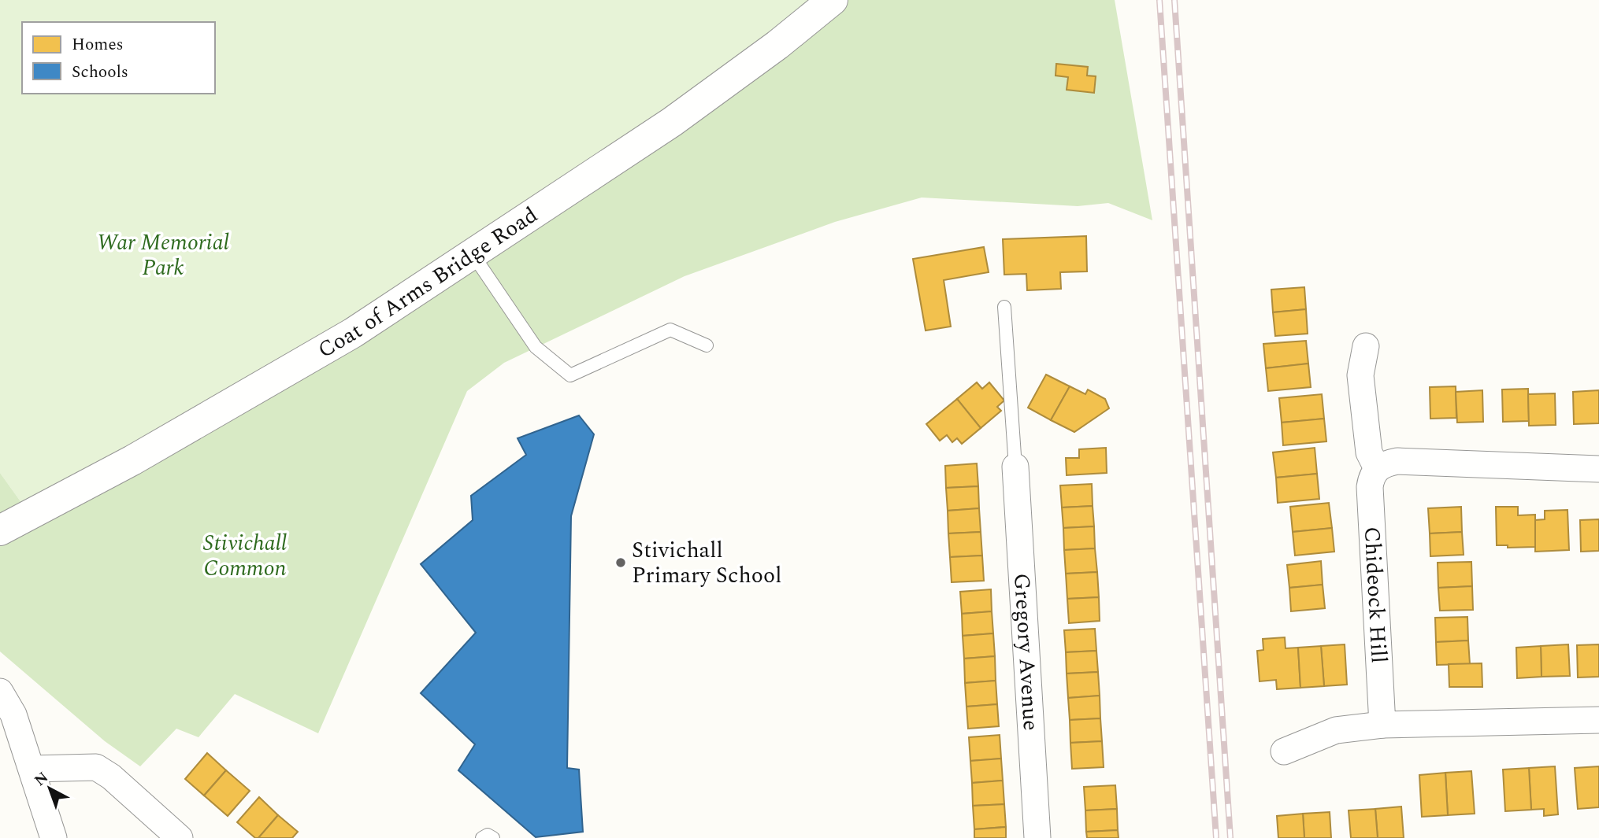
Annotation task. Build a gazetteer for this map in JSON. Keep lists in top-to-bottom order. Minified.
{"streets":{"street":["Coat of Arms Bridge Road","Chideock Hill","Gregory Avenue"]},"parks":["War Memorial Park","Stivichall Common"],"places":["Stivichall Primary School"],"legend":["Homes","Schools"],"north":"top left"}
